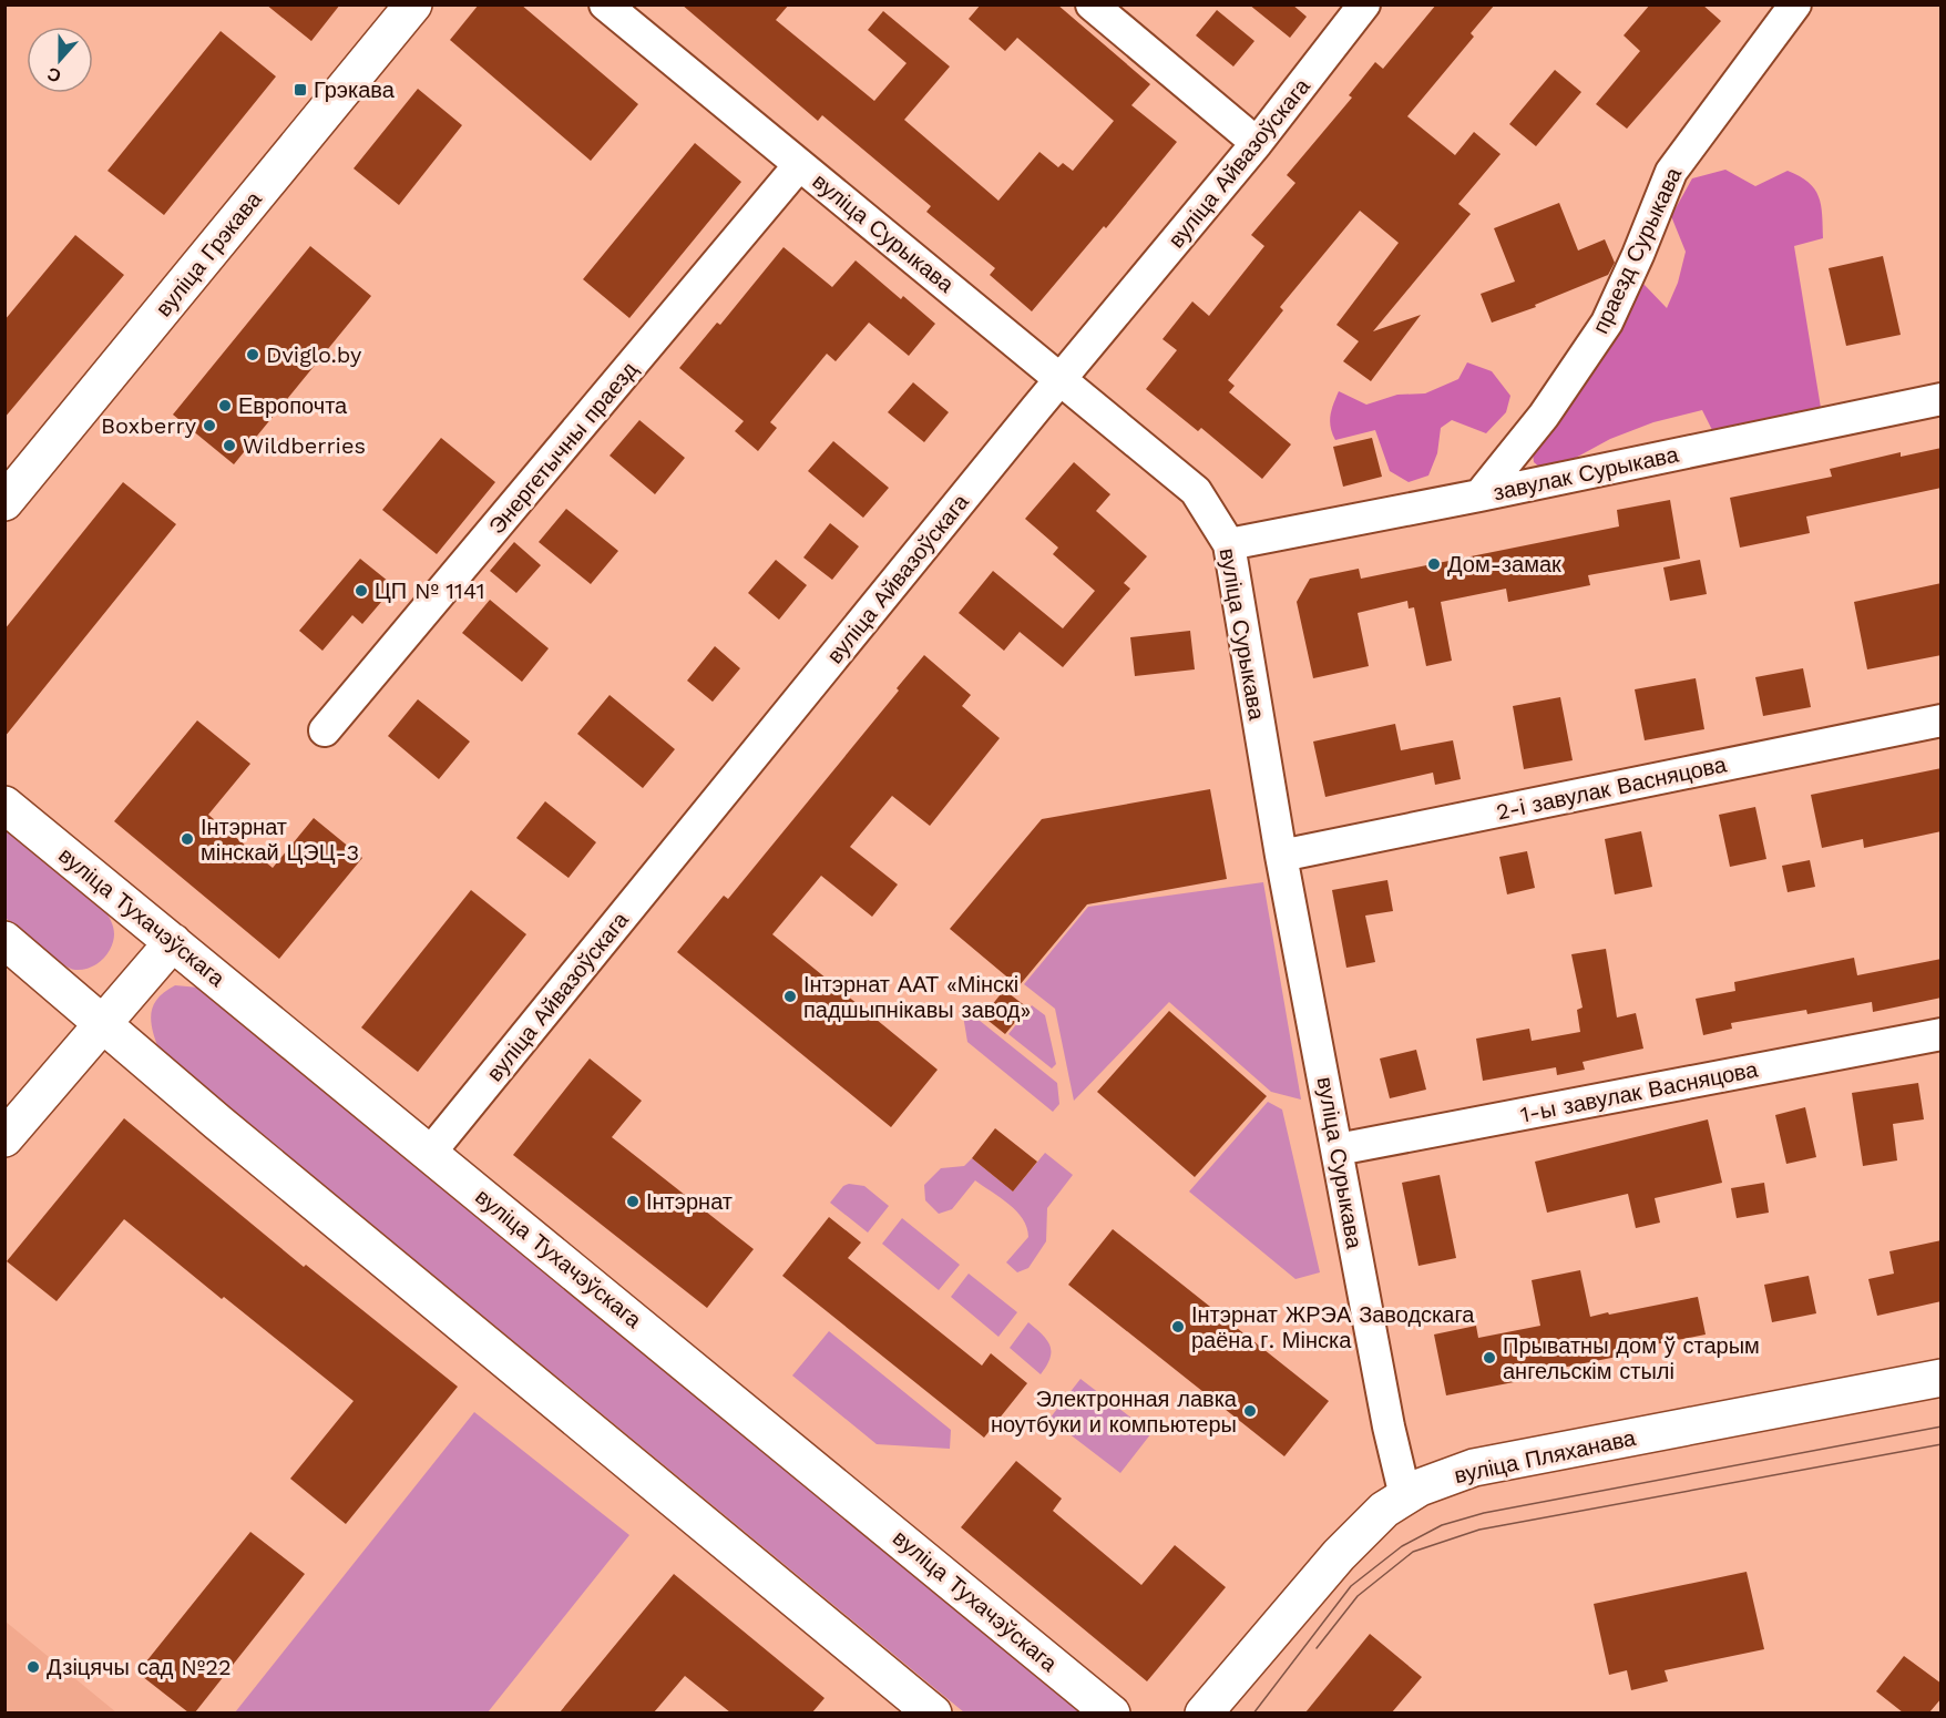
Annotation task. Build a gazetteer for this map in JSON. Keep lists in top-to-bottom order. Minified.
{"streets":{"main road":["вуліца Грэкава","вуліца Тухачэўскага","вуліца Пляханава"],"street":["вуліца Айвазоўскага","вуліца Сурыкава","праезд Сурыкава","Энергетычны праезд","завулак Сурыкава","2-і завулак Васняцова","1-ы завулак Васняцова"]},"crossings":[["вуліца Айвазоўскага","вуліца Сурыкава"],["вуліца Айвазоўскага","вуліца Тухачэўскага"],["вуліца Сурыкава","Энергетычны праезд"],["вуліца Сурыкава","завулак Сурыкава"],["вуліца Сурыкава","2-і завулак Васняцова"],["вуліца Сурыкава","1-ы завулак Васняцова"],["вуліца Сурыкава","вуліца Пляханава"],["праезд Сурыкава","завулак Сурыкава"]],"places":{"transit":["Грэкава"],"other":["Dviglo.by","Европочта","Boxberry","Wildberries","Дом-замак","ЦП № 1141","Інтэрнат мінскай ЦЭЦ-3","Інтэрнат ААТ «Мінскі падшыпнікавы завод»","Інтэрнат","Інтэрнат ЖРЭА Заводскага раёна г. Мінска","Прыватны дом ў старым ангельскім стылі","Электронная лавка ноутбуки и компьютеры","Дзіцячы сад №22"]},"north":"bottom"}
